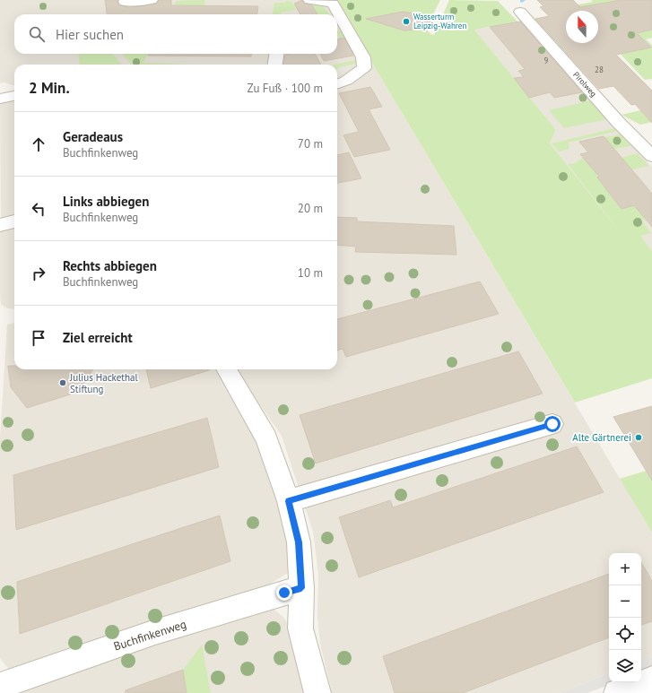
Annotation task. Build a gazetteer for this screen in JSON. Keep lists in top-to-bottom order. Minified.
{"streets":{"street":["Pirolweg","Buchfinkenweg"]},"places":["Wasserturm Leipzig-Wahren","Julius Hackethal Stiftung","Alte Gärtnerei"],"house_numbers":["9","28"],"north":"top","page":{"search":"Hier suchen","heading":["2 Min.","Zu Fuß · 100 m"],"list":[["Geradeaus","Buchfinkenweg","70 m"],["Links abbiegen","Buchfinkenweg","20 m"],["Rechts abbiegen","Buchfinkenweg","10 m"],"Ziel erreicht"],"map_buttons":["+","−"]}}
